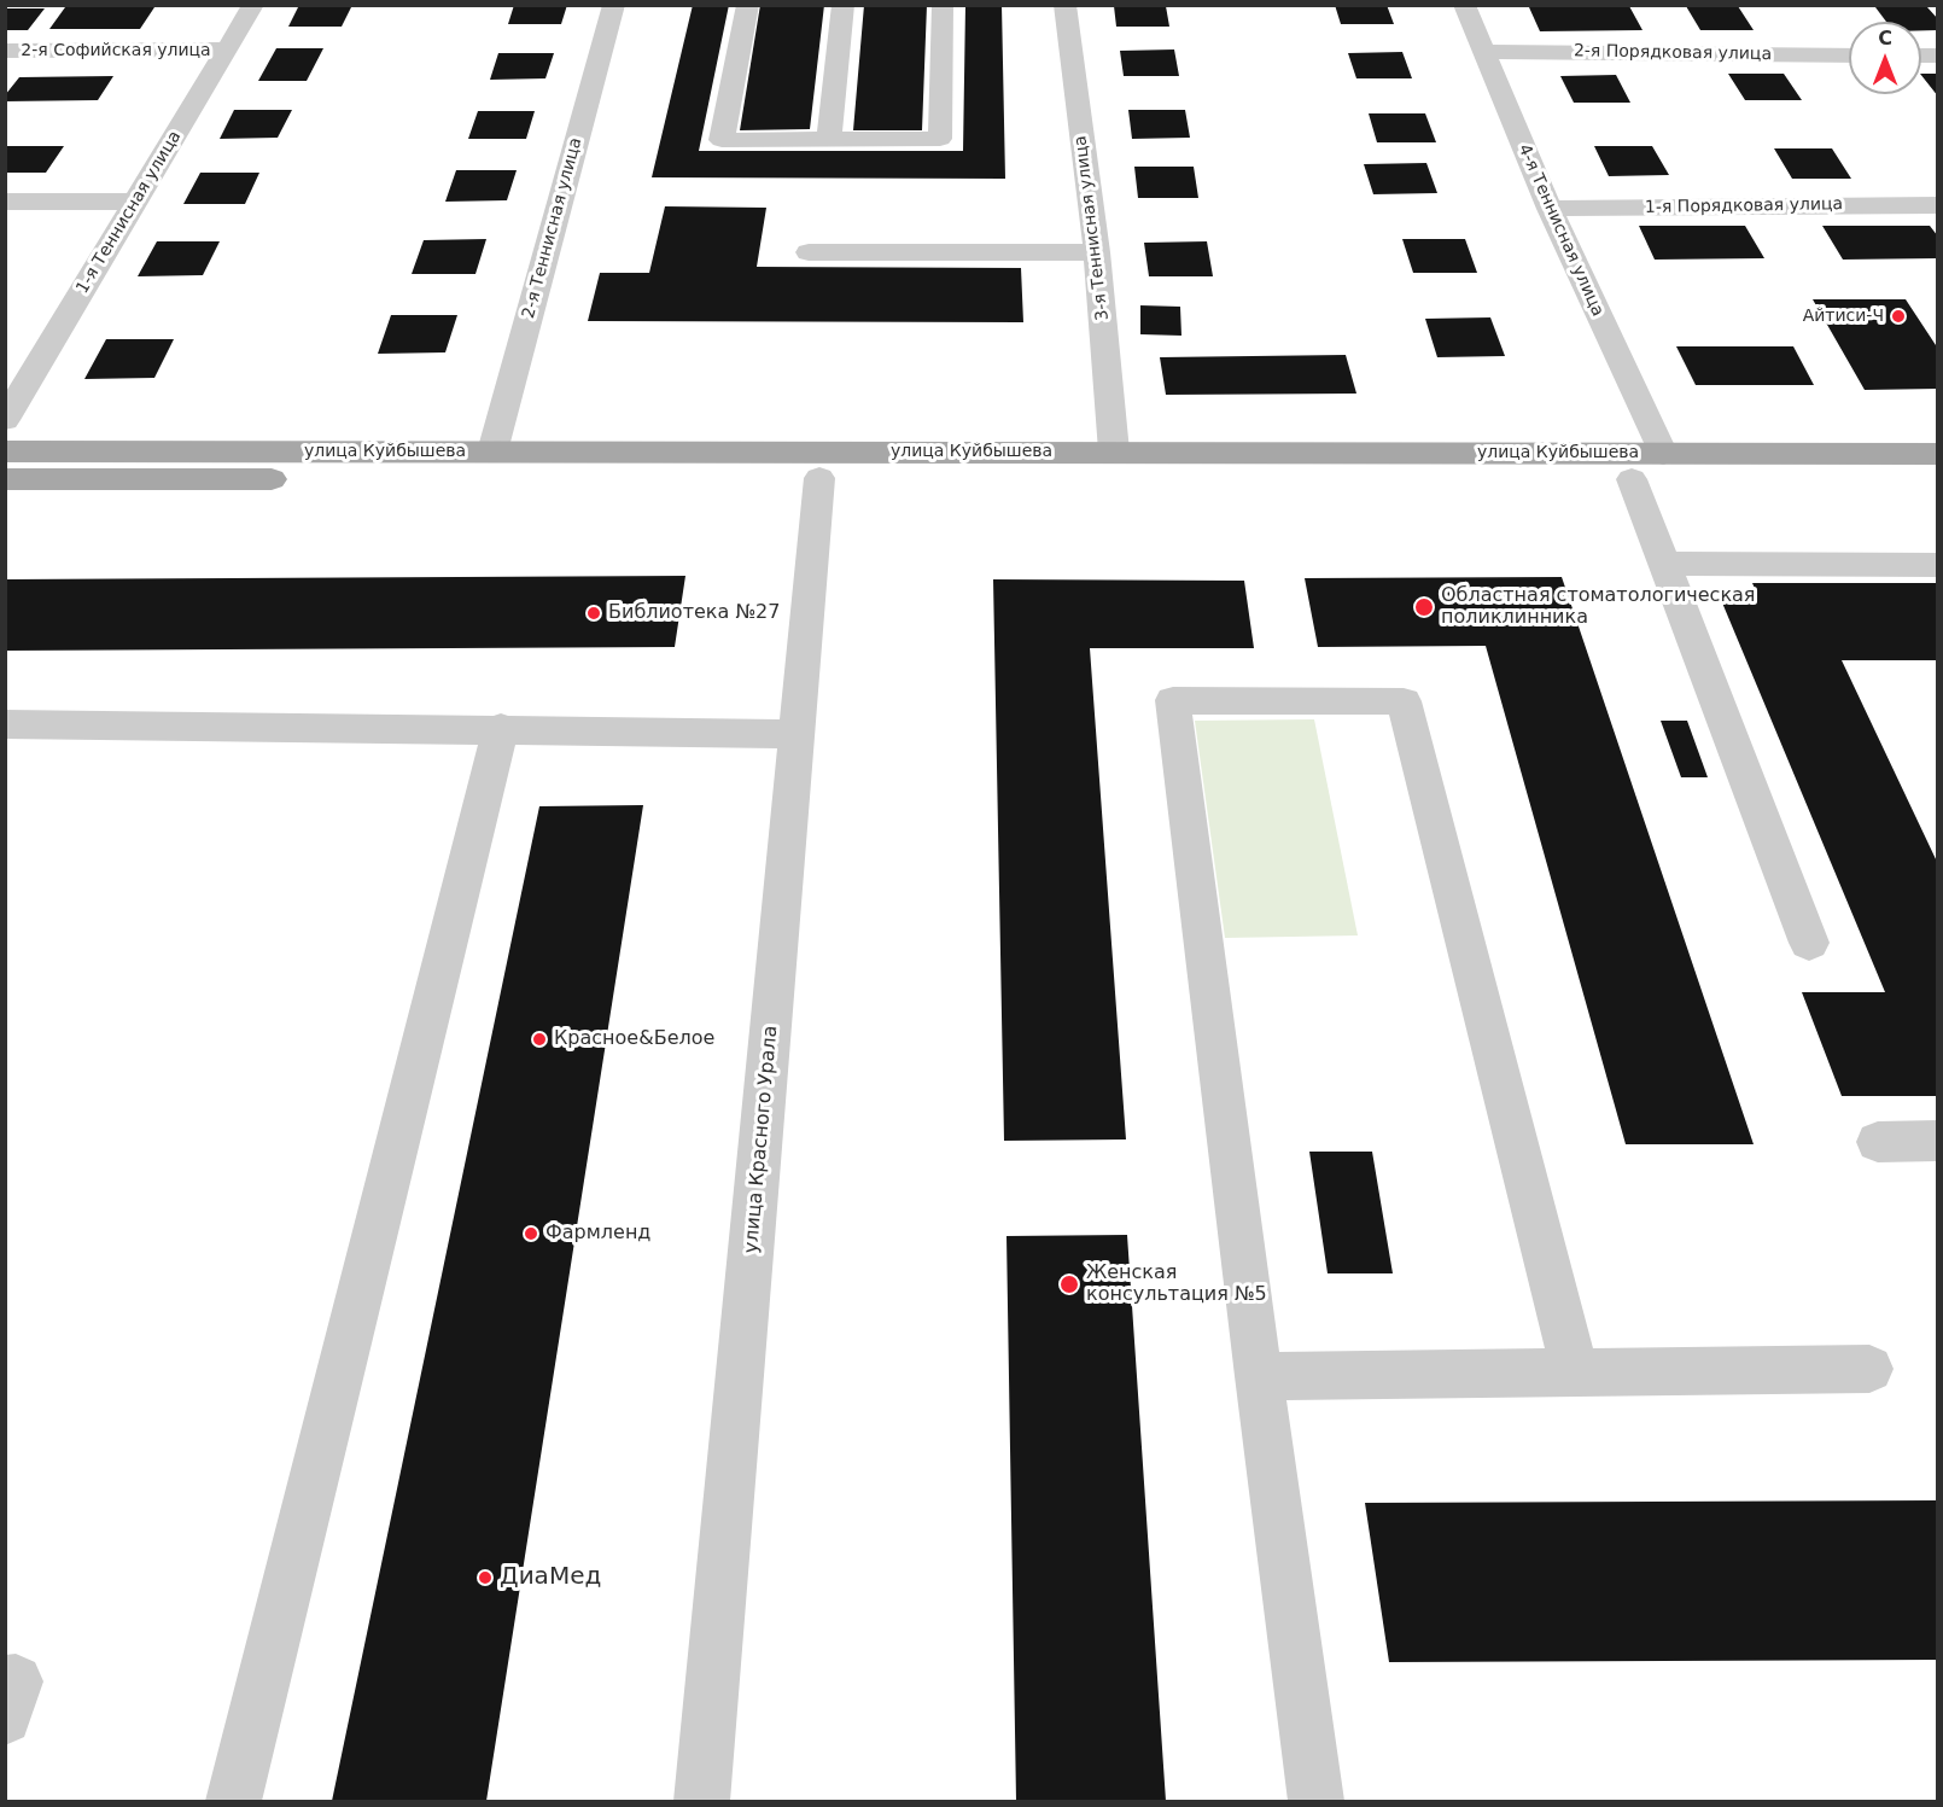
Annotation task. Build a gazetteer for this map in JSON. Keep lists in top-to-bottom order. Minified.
{"streets":{"main road":["улица Куйбышева"],"street":["2-я Софийская улица","2-я Порядковая улица","1-я Порядковая улица","1-я Теннисная улица","2-я Теннисная улица","3-я Теннисная улица","4-я Теннисная улица","улица Красного Урала"]},"crossings":[["2-я Софийская улица","1-я Теннисная улица"],["2-я Порядковая улица","4-я Теннисная улица"],["1-я Порядковая улица","4-я Теннисная улица"],["2-я Теннисная улица","улица Куйбышева"],["3-я Теннисная улица","улица Куйбышева"],["4-я Теннисная улица","улица Куйбышева"],["улица Куйбышева","улица Красного Урала"]],"places":["Айтиси-Ч","Областная стоматологическая поликлинника","Библиотека №27","Красное&Белое","Фармленд","Женская консультация №5","ДиаМед"],"north":"top"}
